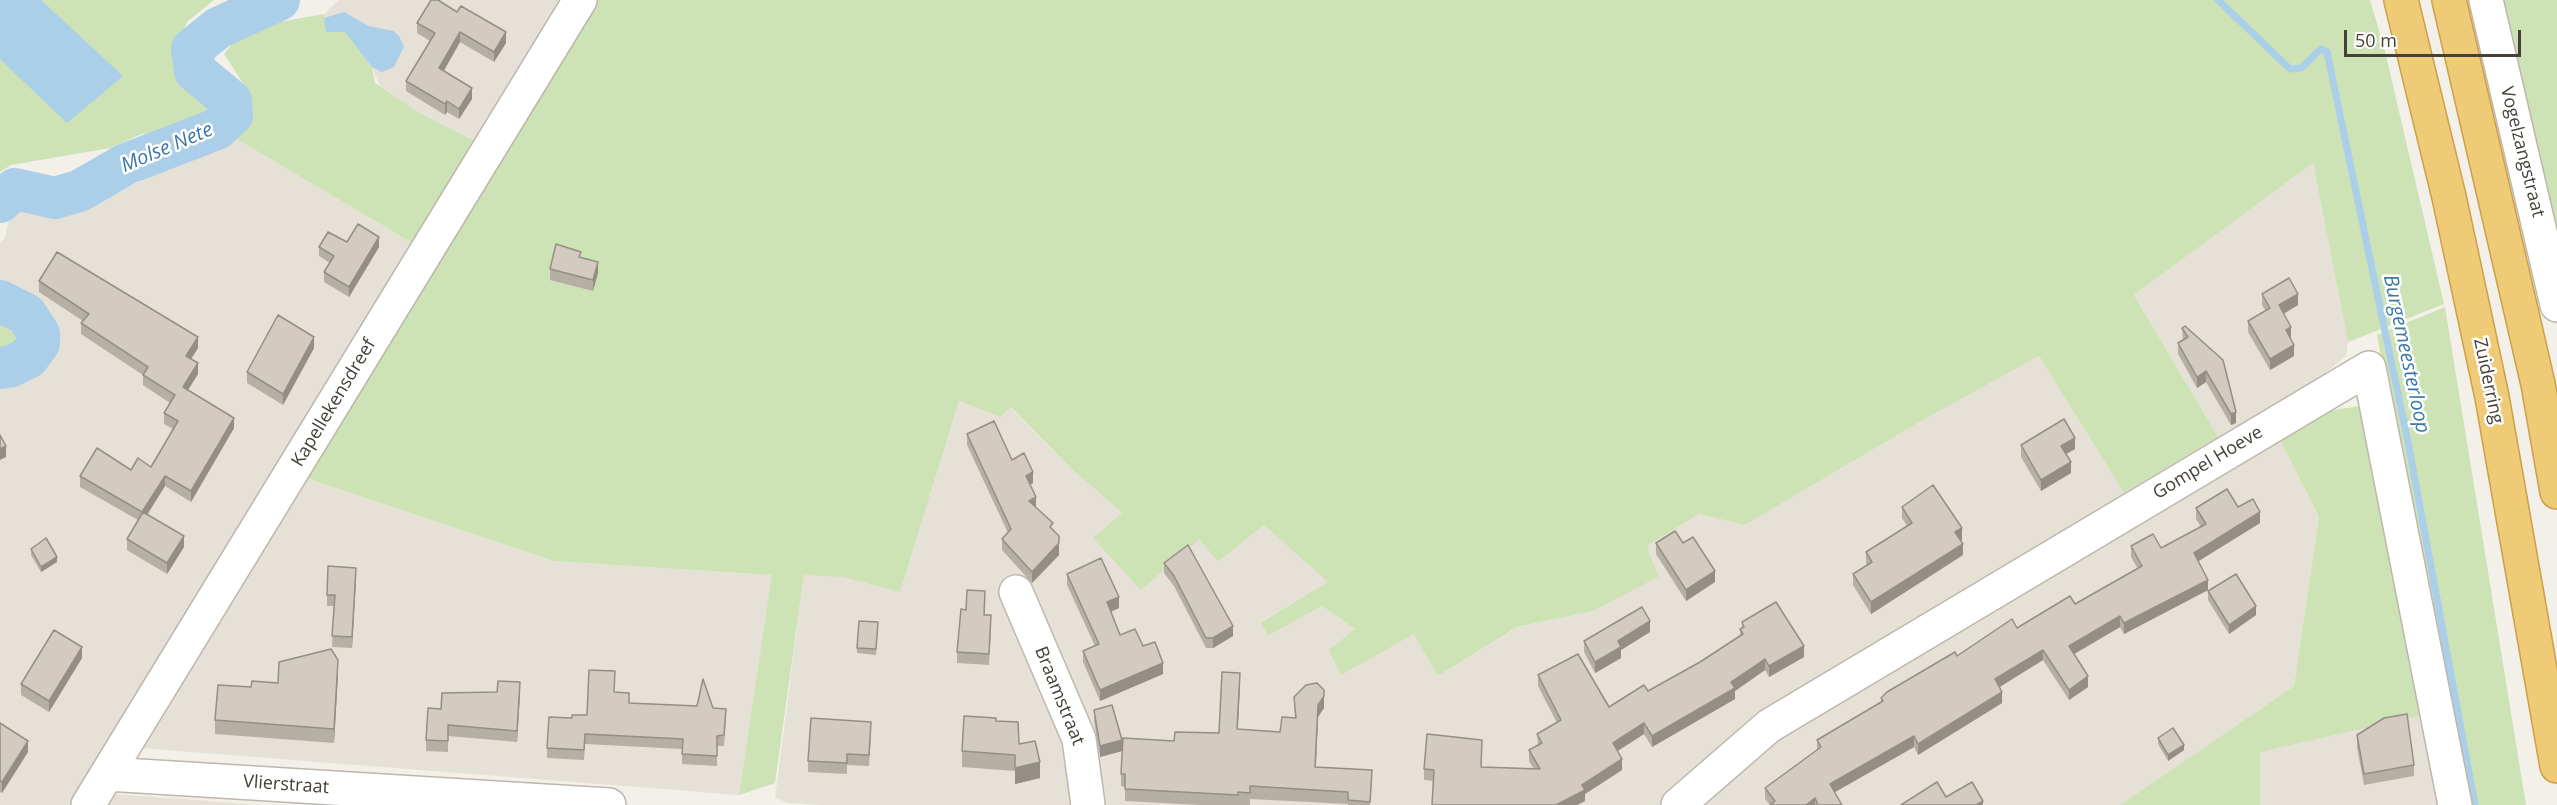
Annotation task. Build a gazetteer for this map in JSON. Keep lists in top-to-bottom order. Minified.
{"streets":{"highway":["Zuiderring"],"street":["Vogelzangstraat","Kapellekensdreef","Gompel Hoeve","Braamstraat","Vlierstraat"]},"crossings":[["Kapellekensdreef","Vlierstraat"]],"water":["Molse Nete","Burgemeesterloop"],"scale_bar":"50 m"}
